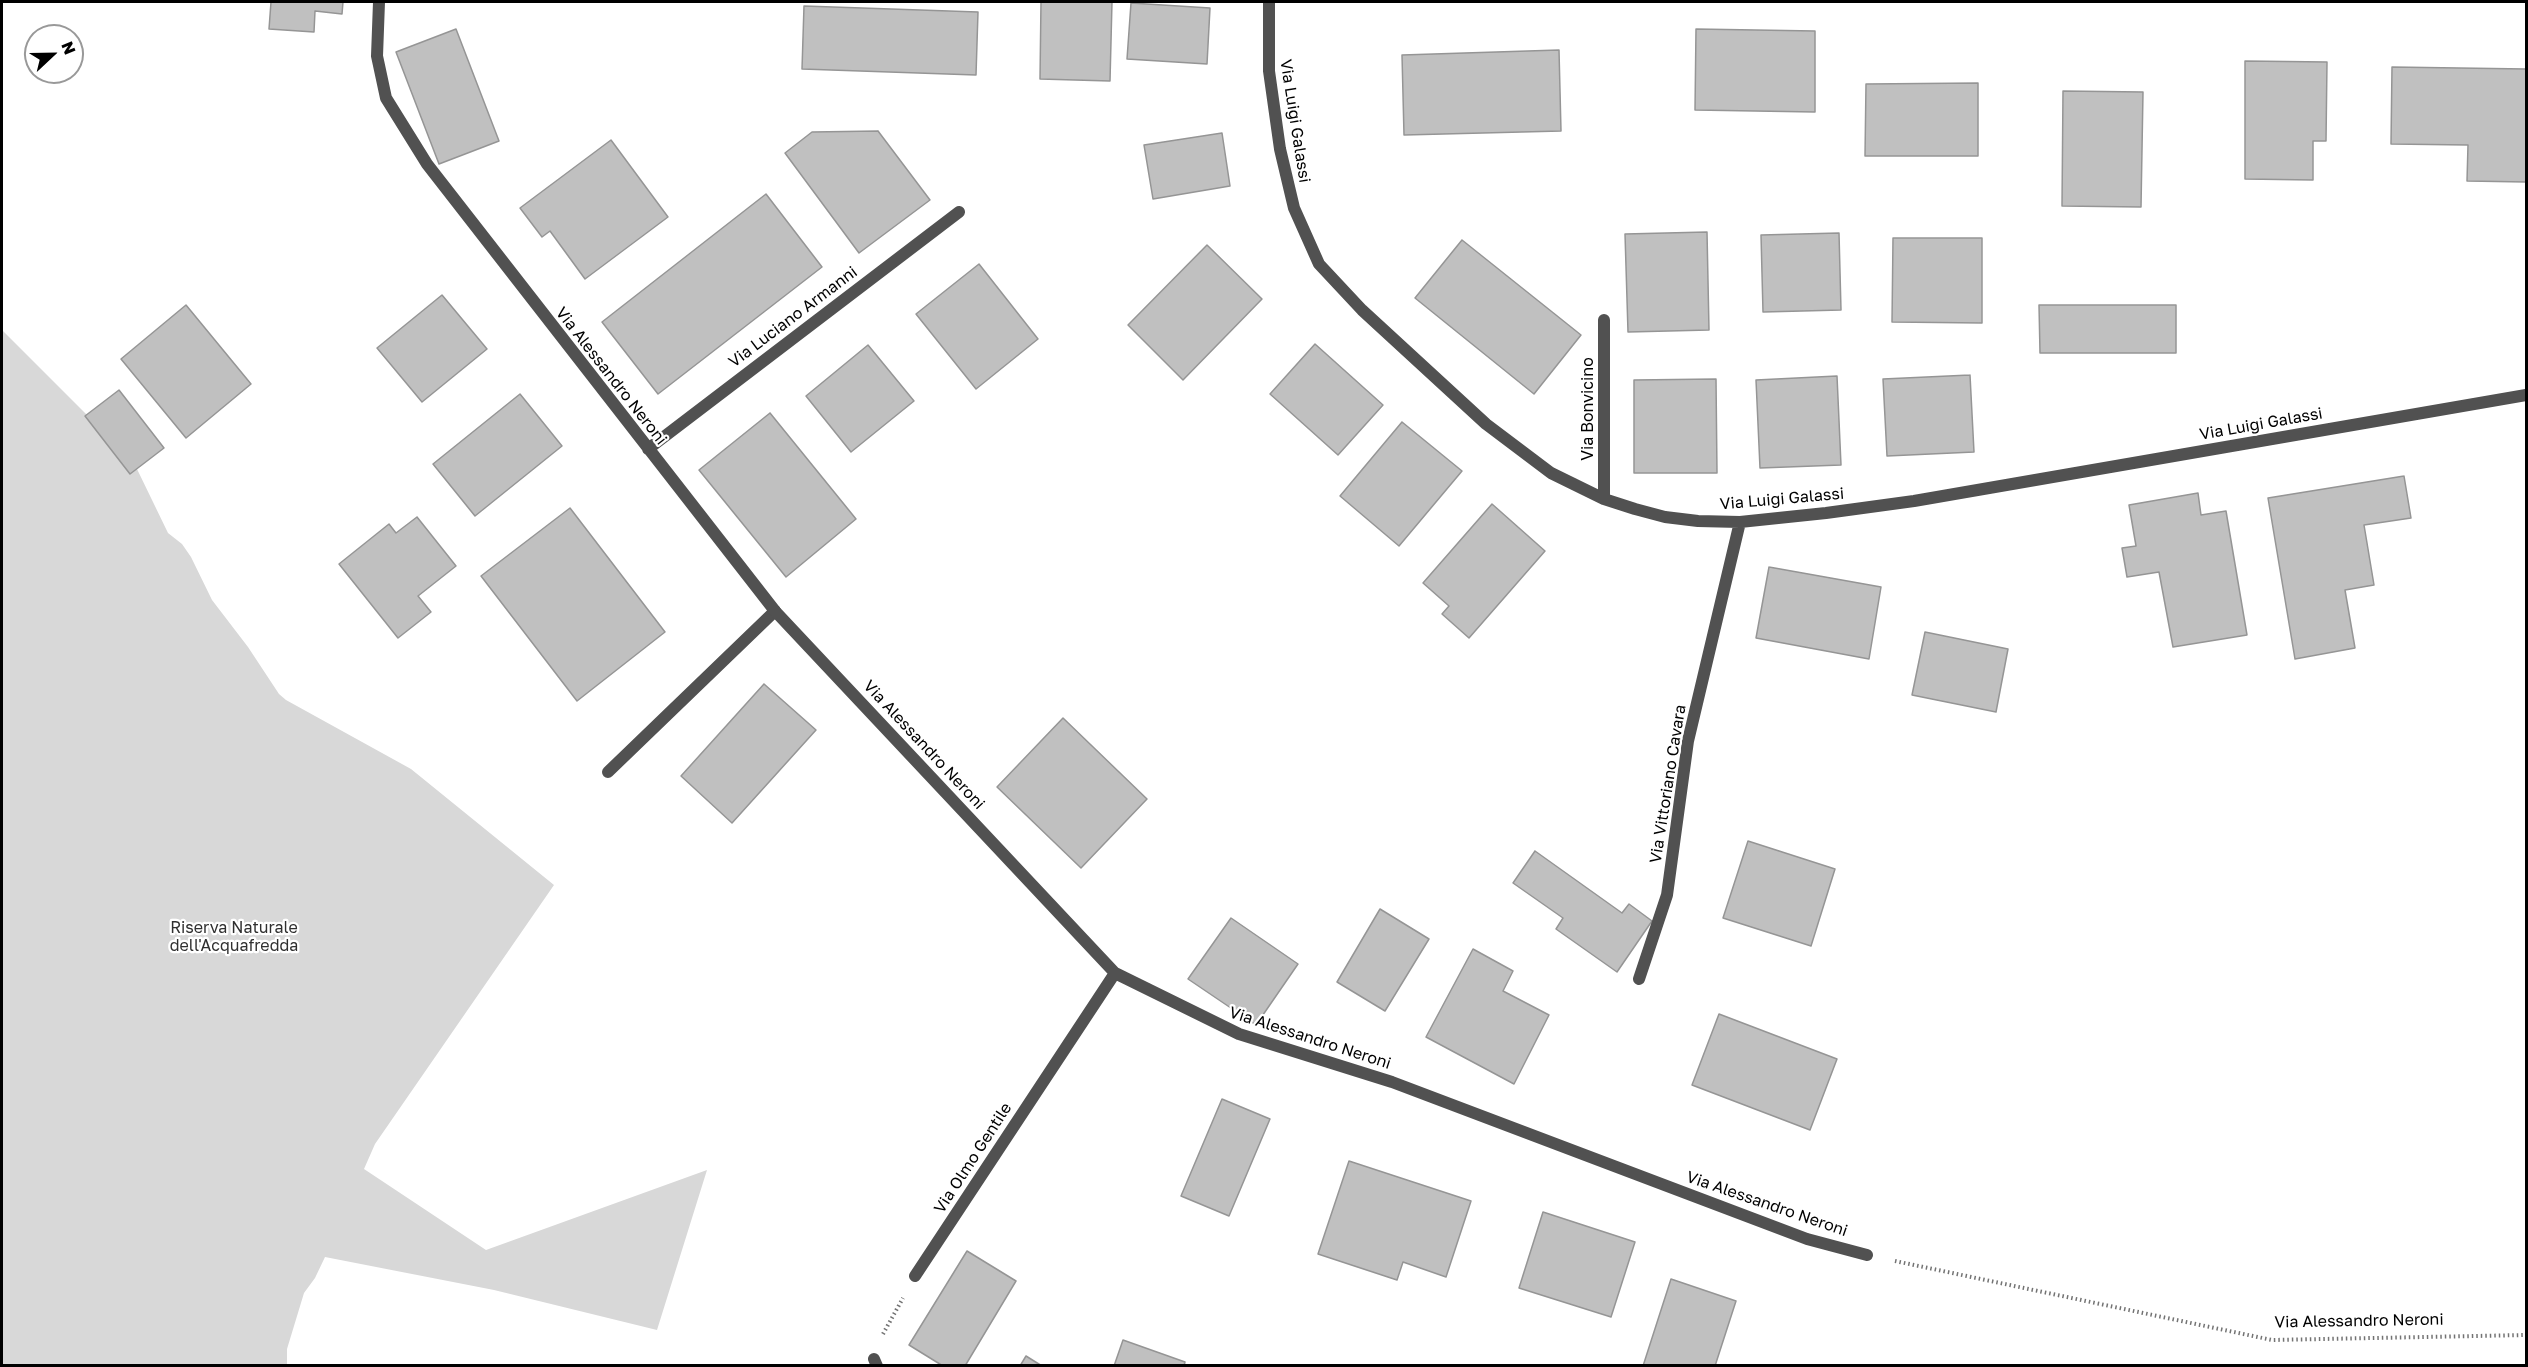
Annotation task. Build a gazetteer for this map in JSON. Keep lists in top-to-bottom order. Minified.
{"streets":{"street":["Via Luigi Galassi","Via Luciano Armanni","Via Alessandro Neroni","Via Bonvicino","Via Vittoriano Cavara","Via Olmo Gentile"]},"crossings":[["Via Luigi Galassi","Via Bonvicino"],["Via Luigi Galassi","Via Vittoriano Cavara"],["Via Luciano Armanni","Via Alessandro Neroni"],["Via Alessandro Neroni","Via Olmo Gentile"]],"parks":["Riserva Naturale dell'Acquafredda"],"north":"right"}
